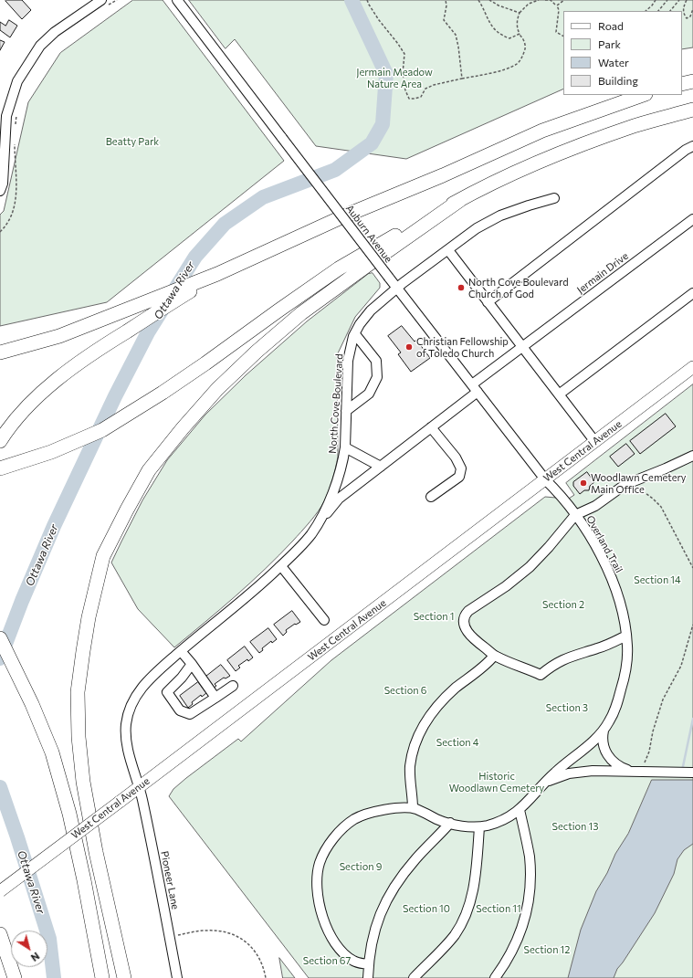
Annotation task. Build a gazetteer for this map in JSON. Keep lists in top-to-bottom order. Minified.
{"streets":{"main road":["West Central Avenue"],"street":["Auburn Avenue","Jermain Drive","North Cove Boulevard","Overland Trail","Pioneer Lane"]},"crossings":[["Auburn Avenue","Jermain Drive"],["Auburn Avenue","North Cove Boulevard"],["Auburn Avenue","West Central Avenue"],["Auburn Avenue","Overland Trail"],["Jermain Drive","North Cove Boulevard"],["North Cove Boulevard","West Central Avenue"],["North Cove Boulevard","Pioneer Lane"],["West Central Avenue","Overland Trail"],["West Central Avenue","Pioneer Lane"]],"water":["Ottawa River"],"parks":["Jermain Meadow Nature Area","Beatty Park","Section 14","Section 2","Section 1","Section 6","Section 3","Section 4","Historic Woodlawn Cemetery","Section 13","Section 9","Section 10","Section 11","Section 12","Section 67"],"places":["North Cove Boulevard Church of God","Christian Fellowship of Toledo Church","Woodlawn Cemetery Main Office"],"legend":["Road","Park","Water","Building"],"north":"bottom right"}
